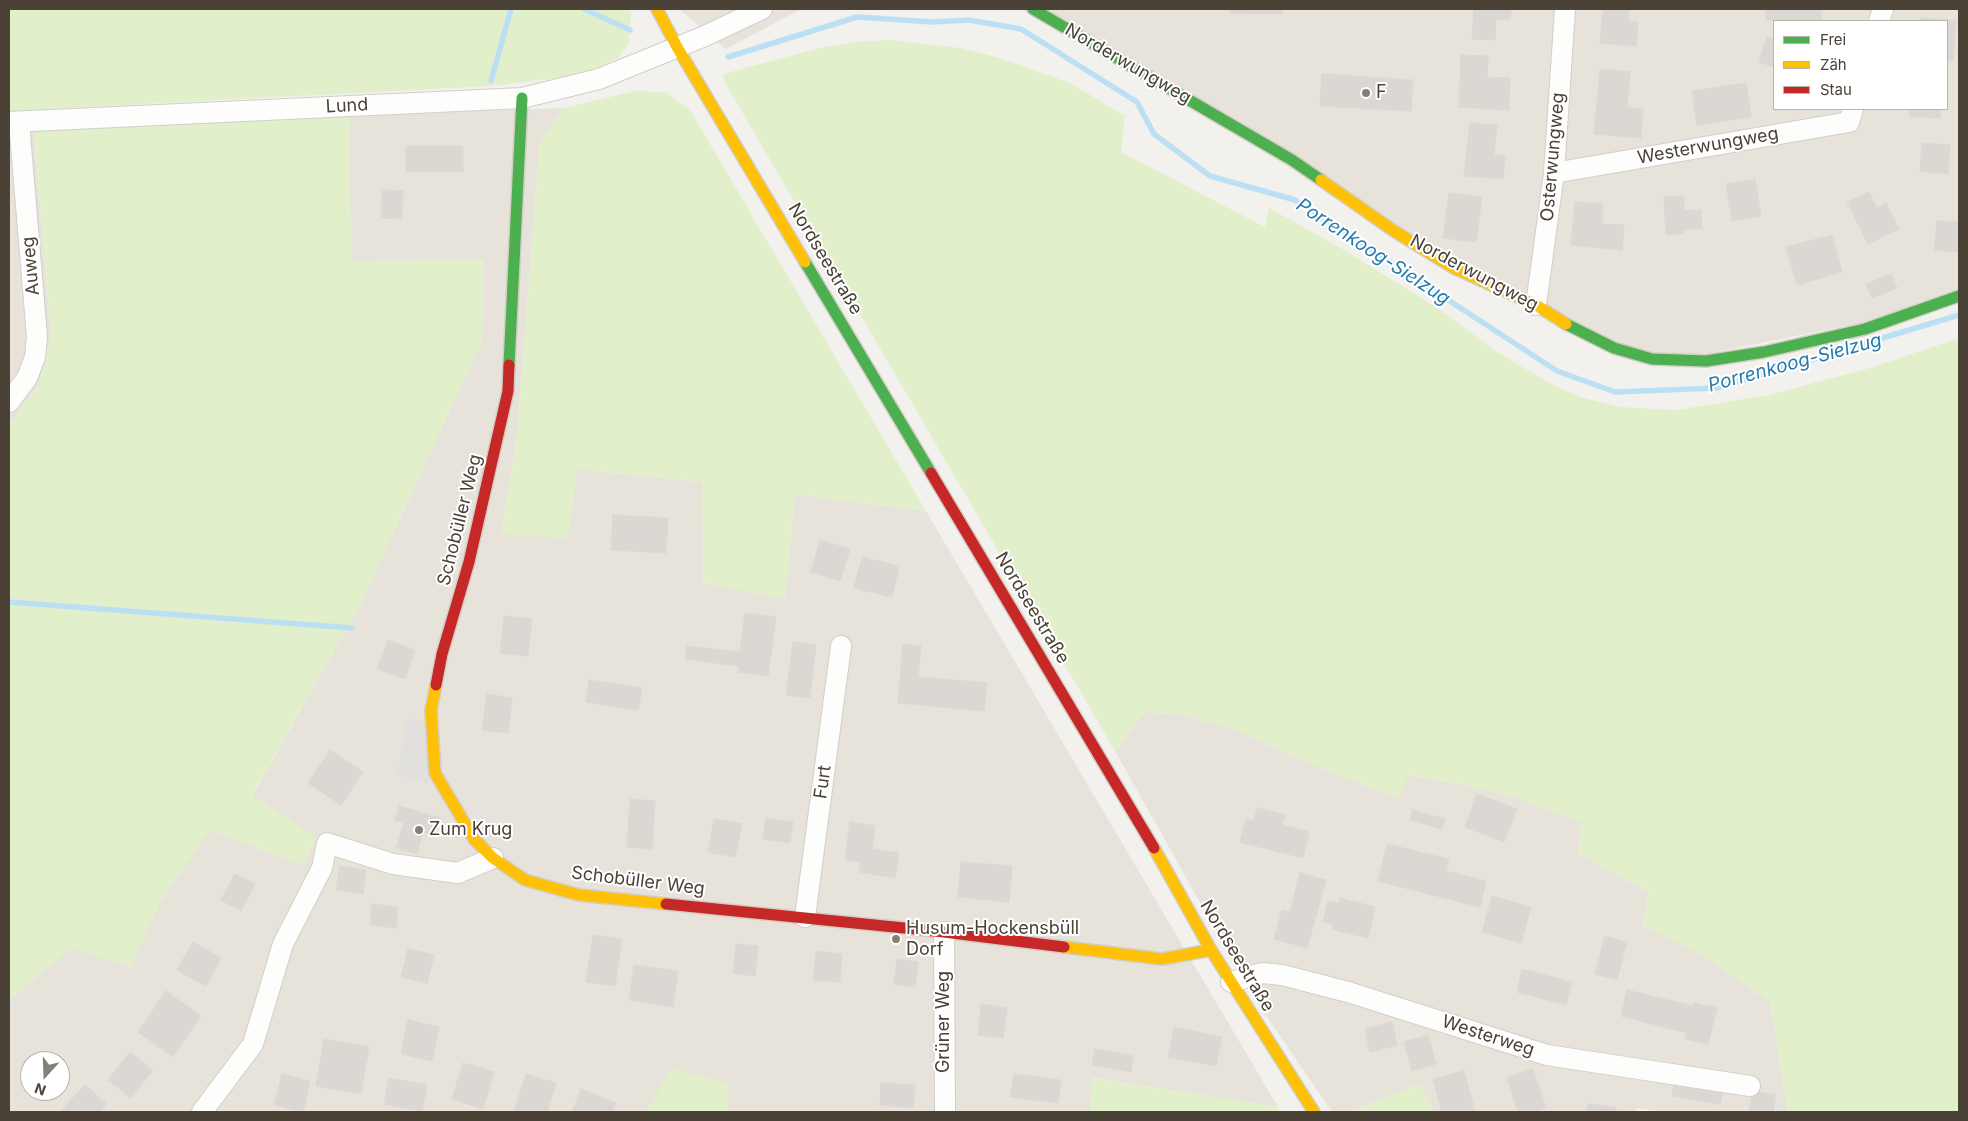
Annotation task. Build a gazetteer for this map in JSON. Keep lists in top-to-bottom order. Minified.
{"streets":{"street":["Norderwungweg","Lund","Westerwungweg","Osterwungweg","Nordseestraße","Auweg","Schobüller Weg","Furt","Grüner Weg","Westerweg"]},"crossings":[["Norderwungweg","Osterwungweg"],["Lund","Nordseestraße"],["Lund","Auweg"],["Lund","Schobüller Weg"],["Westerwungweg","Osterwungweg"],["Nordseestraße","Schobüller Weg"],["Nordseestraße","Westerweg"],["Schobüller Weg","Furt"],["Schobüller Weg","Grüner Weg"]],"water":["Porrenkoog-Sielzug"],"places":["F","Zum Krug","Husum-Hockensbüll Dorf"],"legend":["Frei","Zäh","Stau"],"north":"bottom"}
